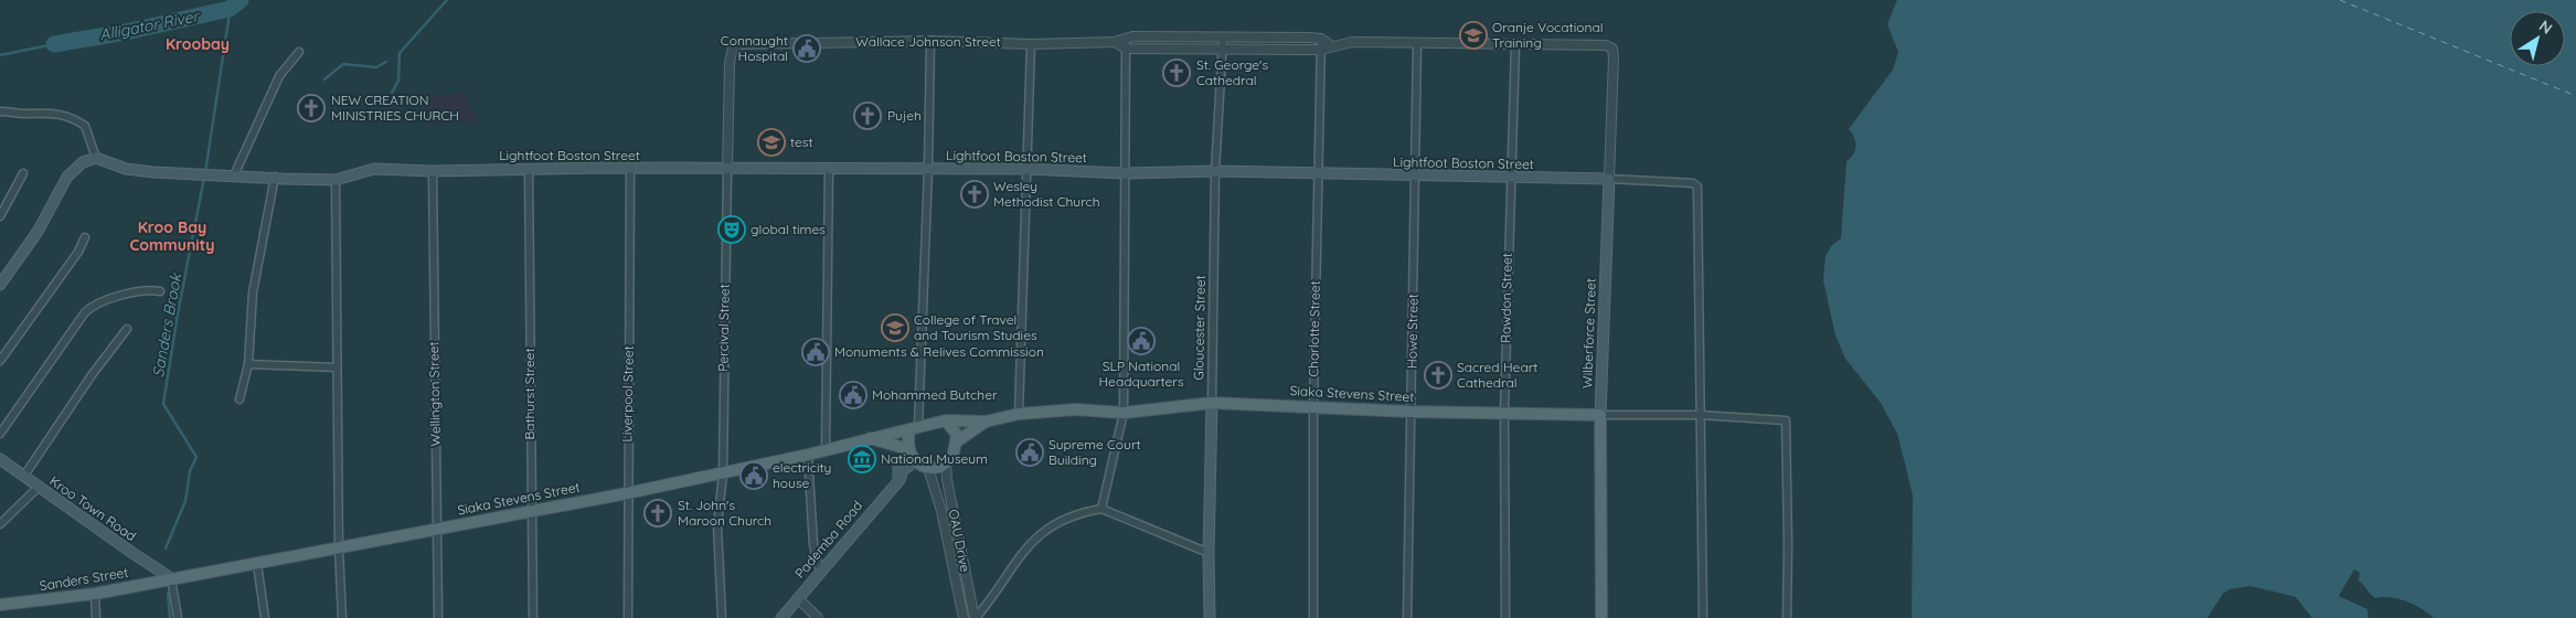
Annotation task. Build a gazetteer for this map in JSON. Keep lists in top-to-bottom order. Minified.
{"streets":{"main road":["Lightfoot Boston Street","Gloucester Street","Wilberforce Street","Siaka Stevens Street","Kroo Town Road","Pademba Road","Sanders Street"],"street":["Wallace Johnson Street","Rawdon Street","Percival Street","Charlotte Street","Howe Street","Wellington Street","Bathurst Street","Liverpool Street","OAU Drive"]},"crossings":[["Wallace Johnson Street","Percival Street"],["Wallace Johnson Street","Gloucester Street"],["Wallace Johnson Street","Charlotte Street"],["Lightfoot Boston Street","Rawdon Street"],["Lightfoot Boston Street","Percival Street"],["Lightfoot Boston Street","Gloucester Street"],["Lightfoot Boston Street","Charlotte Street"],["Lightfoot Boston Street","Howe Street"],["Lightfoot Boston Street","Wilberforce Street"],["Lightfoot Boston Street","Wellington Street"],["Lightfoot Boston Street","Bathurst Street"],["Lightfoot Boston Street","Liverpool Street"],["Lightfoot Boston Street","Siaka Stevens Street"],["Rawdon Street","Wilberforce Street"],["Rawdon Street","Siaka Stevens Street"],["Percival Street","Siaka Stevens Street"],["Gloucester Street","Siaka Stevens Street"],["Charlotte Street","Siaka Stevens Street"],["Howe Street","Siaka Stevens Street"],["Wilberforce Street","Siaka Stevens Street"],["Wellington Street","Siaka Stevens Street"],["Bathurst Street","Siaka Stevens Street"],["Liverpool Street","Siaka Stevens Street"],["Siaka Stevens Street","Kroo Town Road"],["Siaka Stevens Street","Pademba Road"],["Siaka Stevens Street","OAU Drive"],["Siaka Stevens Street","Sanders Street"],["Kroo Town Road","Sanders Street"],["Pademba Road","OAU Drive"]],"districts":["Kroobay","Kroo Bay Community"],"water":["Alligator River","Sanders Brook"],"places":{"school or university":["Oranje Vocational Training","test","College of Travel and Tourism Studies"],"public building":["Connaught Hospital","SLP National Headquarters","Monuments & Relives Commission","Mohammed Butcher","Supreme Court Building","electricity house"],"church":["St. George's Cathedral","NEW CREATION MINISTRIES CHURCH","Pujeh","Wesley Methodist Church","Sacred Heart Cathedral","St. John's Maroon Church"],"theatre":["global times"],"museum":["National Museum"]},"north":"top right"}
